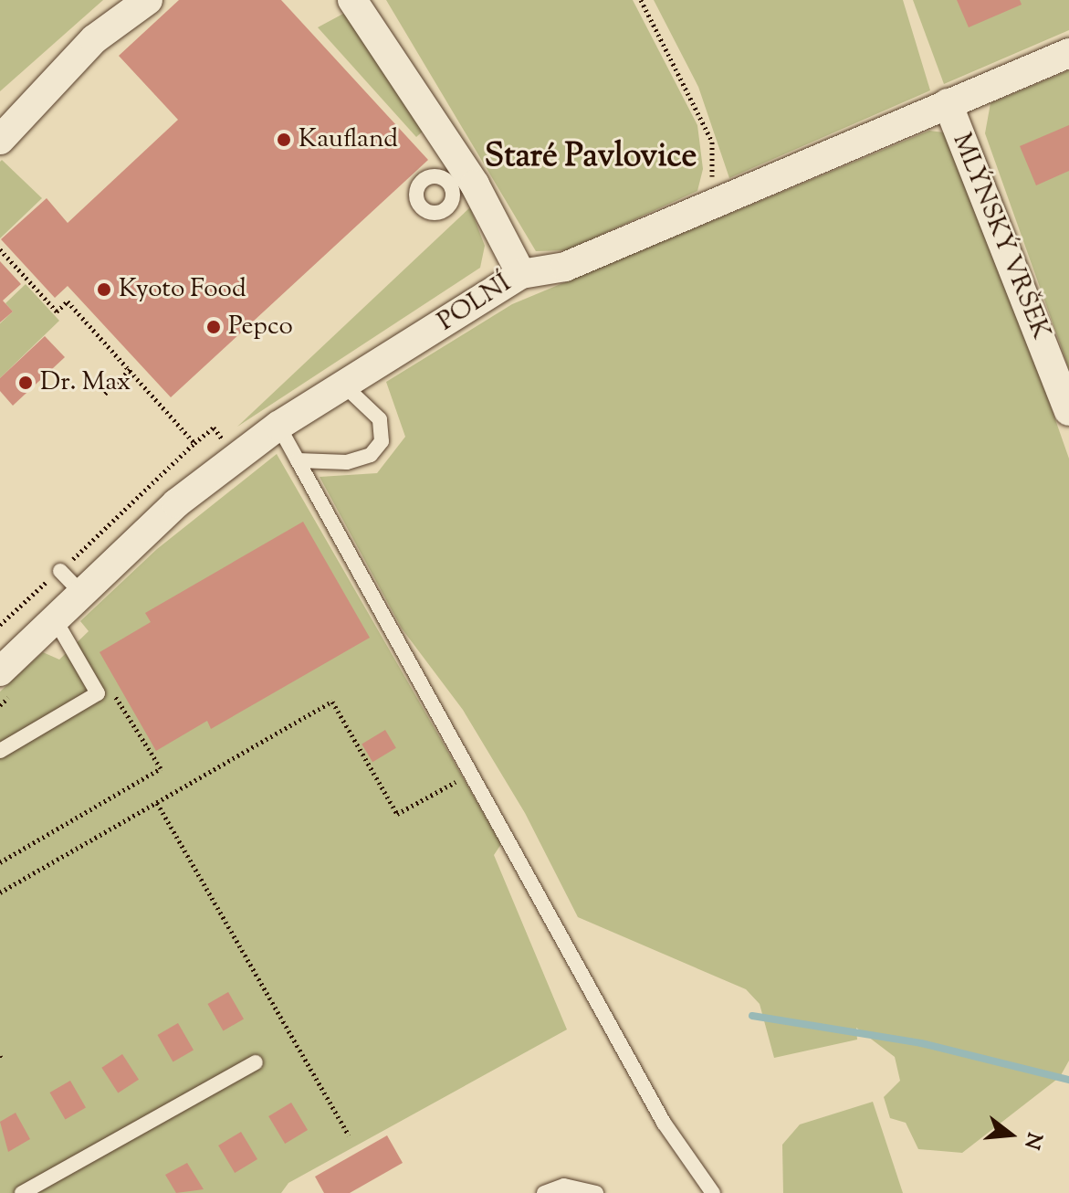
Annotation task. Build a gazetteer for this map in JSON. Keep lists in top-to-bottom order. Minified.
{"streets":{"street":["MLÝNSKÝ VRŠEK","POLNÍ"]},"crossings":[["MLÝNSKÝ VRŠEK","POLNÍ"]],"districts":["Staré Pavlovice"],"places":["Kaufland","Kyoto Food","Pepco","Dr. Max"],"north":"right"}
